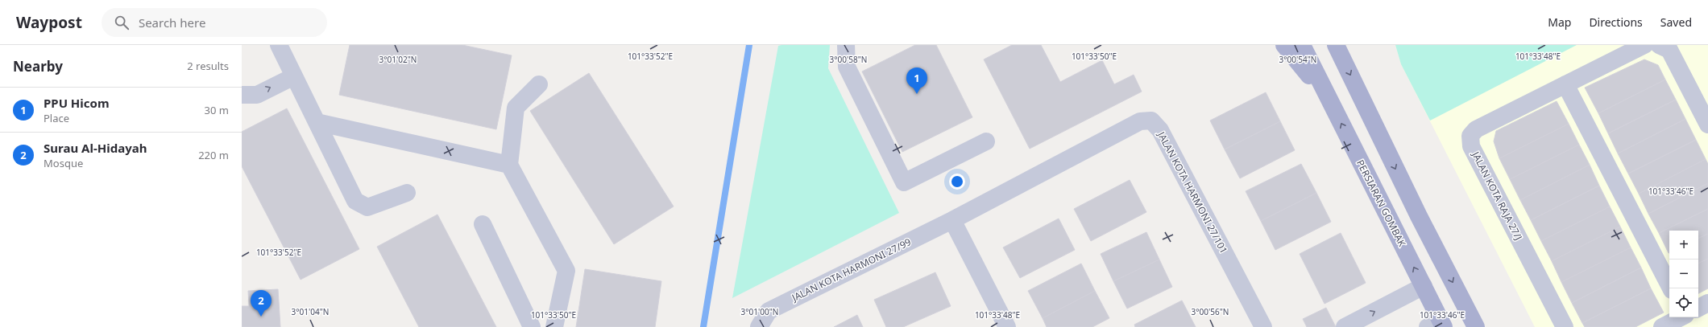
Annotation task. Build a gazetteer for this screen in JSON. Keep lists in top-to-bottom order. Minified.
{"streets":{"main road":["PERSIARAN GOMBAK"],"street":["JALAN KOTA HARMONI 27/101","JALAN KOTA RAJA 27/J","JALAN KOTA HARMONI 27/99"]},"crossings":[["JALAN KOTA HARMONI 27/101","JALAN KOTA HARMONI 27/99"]],"page":{"header":"Waypost","search":"Search here","nav":["Map","Directions","Saved"],"heading":["Nearby","2 results"],"pins":["1","2"],"list":[{"mark":"1","name":"PPU Hicom","note":"Place","value":"30 m"},{"mark":"2","name":"Surau Al-Hidayah","note":"Mosque","value":"220 m"}],"map_buttons":["+","−"]},"coordinates":["101°33'50\"E","101°33'52\"E","101°33'48\"E","3°01'02\"N","3°00'58\"N","3°00'54\"N","101°33'46\"E","3°01'04\"N","3°01'00\"N","3°00'56\"N"]}
